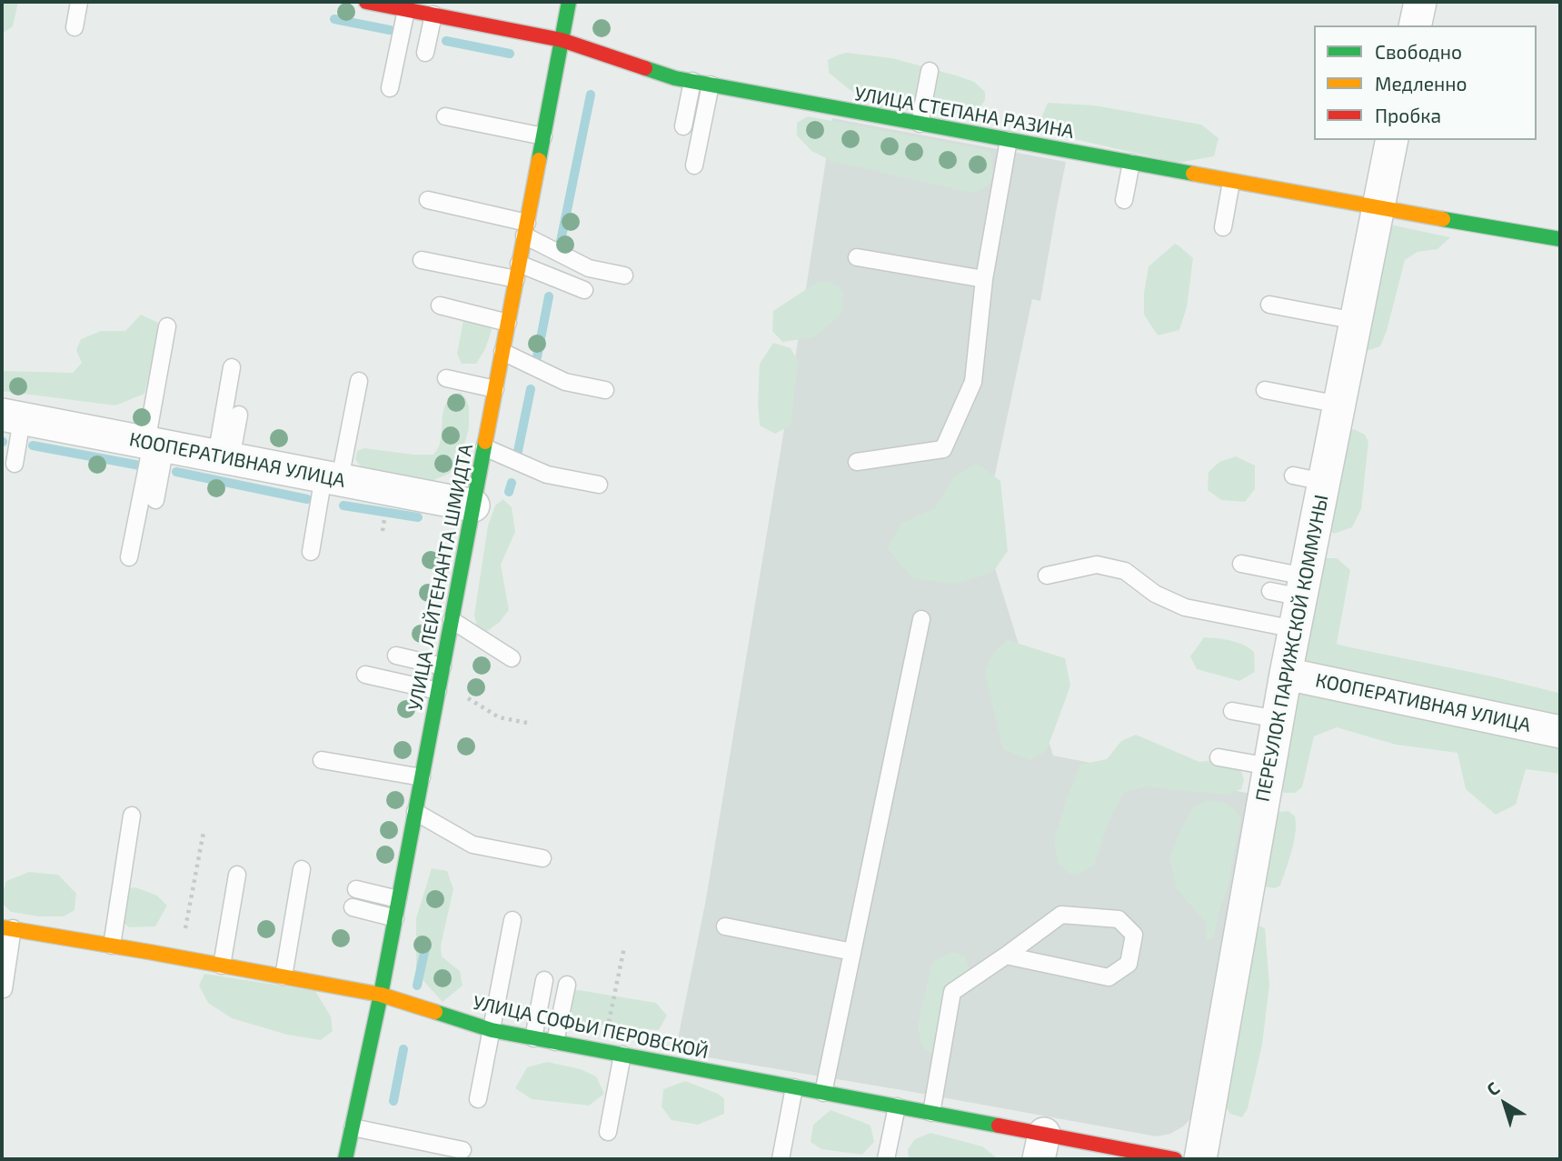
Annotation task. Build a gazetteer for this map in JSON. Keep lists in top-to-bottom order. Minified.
{"streets":{"street":["УЛИЦА СТЕПАНА РАЗИНА","КООПЕРАТИВНАЯ УЛИЦА","УЛИЦА ЛЕЙТЕНАНТА ШМИДТА","ПЕРЕУЛОК ПАРИЖСКОЙ КОММУНЫ","УЛИЦА СОФЬИ ПЕРОВСКОЙ"]},"crossings":[["УЛИЦА СТЕПАНА РАЗИНА","УЛИЦА ЛЕЙТЕНАНТА ШМИДТА"],["УЛИЦА СТЕПАНА РАЗИНА","ПЕРЕУЛОК ПАРИЖСКОЙ КОММУНЫ"],["КООПЕРАТИВНАЯ УЛИЦА","УЛИЦА ЛЕЙТЕНАНТА ШМИДТА"],["КООПЕРАТИВНАЯ УЛИЦА","ПЕРЕУЛОК ПАРИЖСКОЙ КОММУНЫ"],["УЛИЦА ЛЕЙТЕНАНТА ШМИДТА","УЛИЦА СОФЬИ ПЕРОВСКОЙ"]],"legend":["Свободно","Медленно","Пробка"],"north":"top left"}
